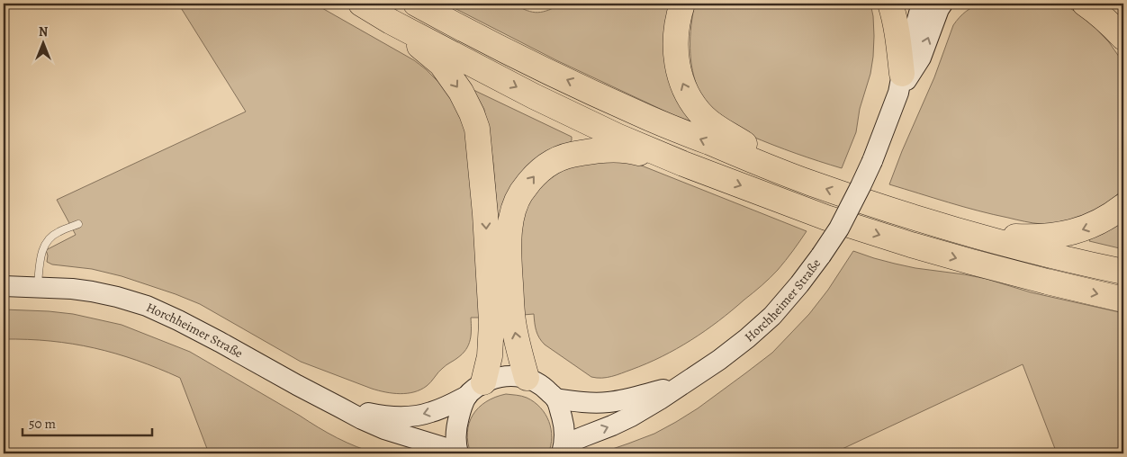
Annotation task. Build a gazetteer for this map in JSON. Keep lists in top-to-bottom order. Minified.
{"streets":{"main road":["Horchheimer Straße"]},"scale_bar":"50 m","north":"top"}
